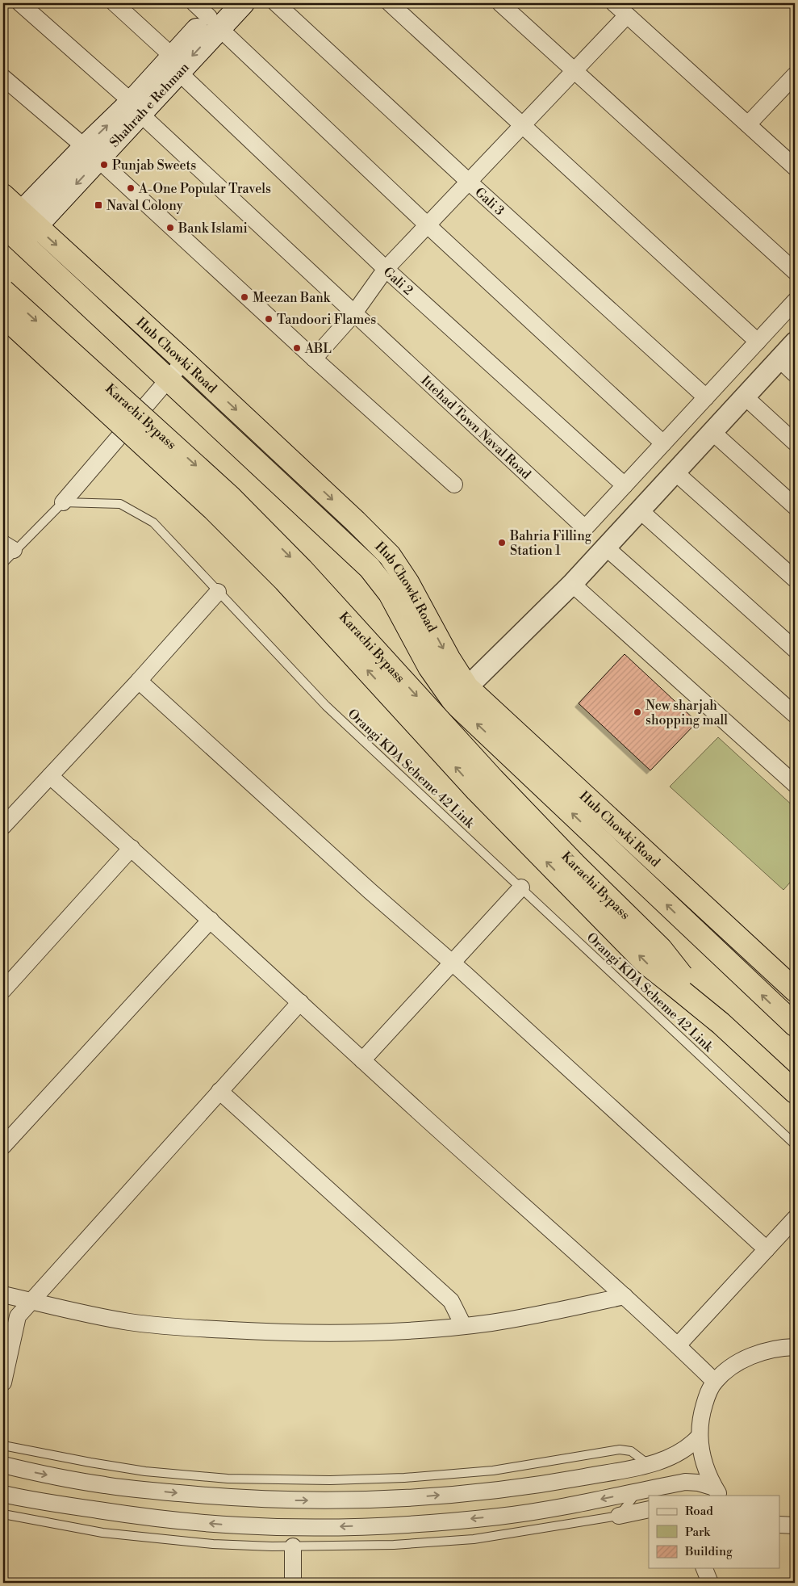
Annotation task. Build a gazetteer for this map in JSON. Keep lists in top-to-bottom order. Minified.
{"streets":{"highway":["Hub Chowki Road","Karachi Bypass"],"main road":["Shahrah e Rehman"],"street":["Gali 3","Gali 2","Ittehad Town Naval Road"],"lane":["Orangi KDA Scheme 42 Link"]},"crossings":[["Shahrah e Rehman","Gali 2"],["Shahrah e Rehman","Hub Chowki Road"],["Shahrah e Rehman","Ittehad Town Naval Road"],["Gali 3","Ittehad Town Naval Road"],["Gali 2","Ittehad Town Naval Road"]],"places":{"other":["Punjab Sweets","A-One Popular Travels","Bank Islami","Meezan Bank","Tandoori Flames","ABL","Bahria Filling Station 1","New sharjah shopping mall"],"transit":["Naval Colony"]},"legend":["Road","Park","Building"]}
